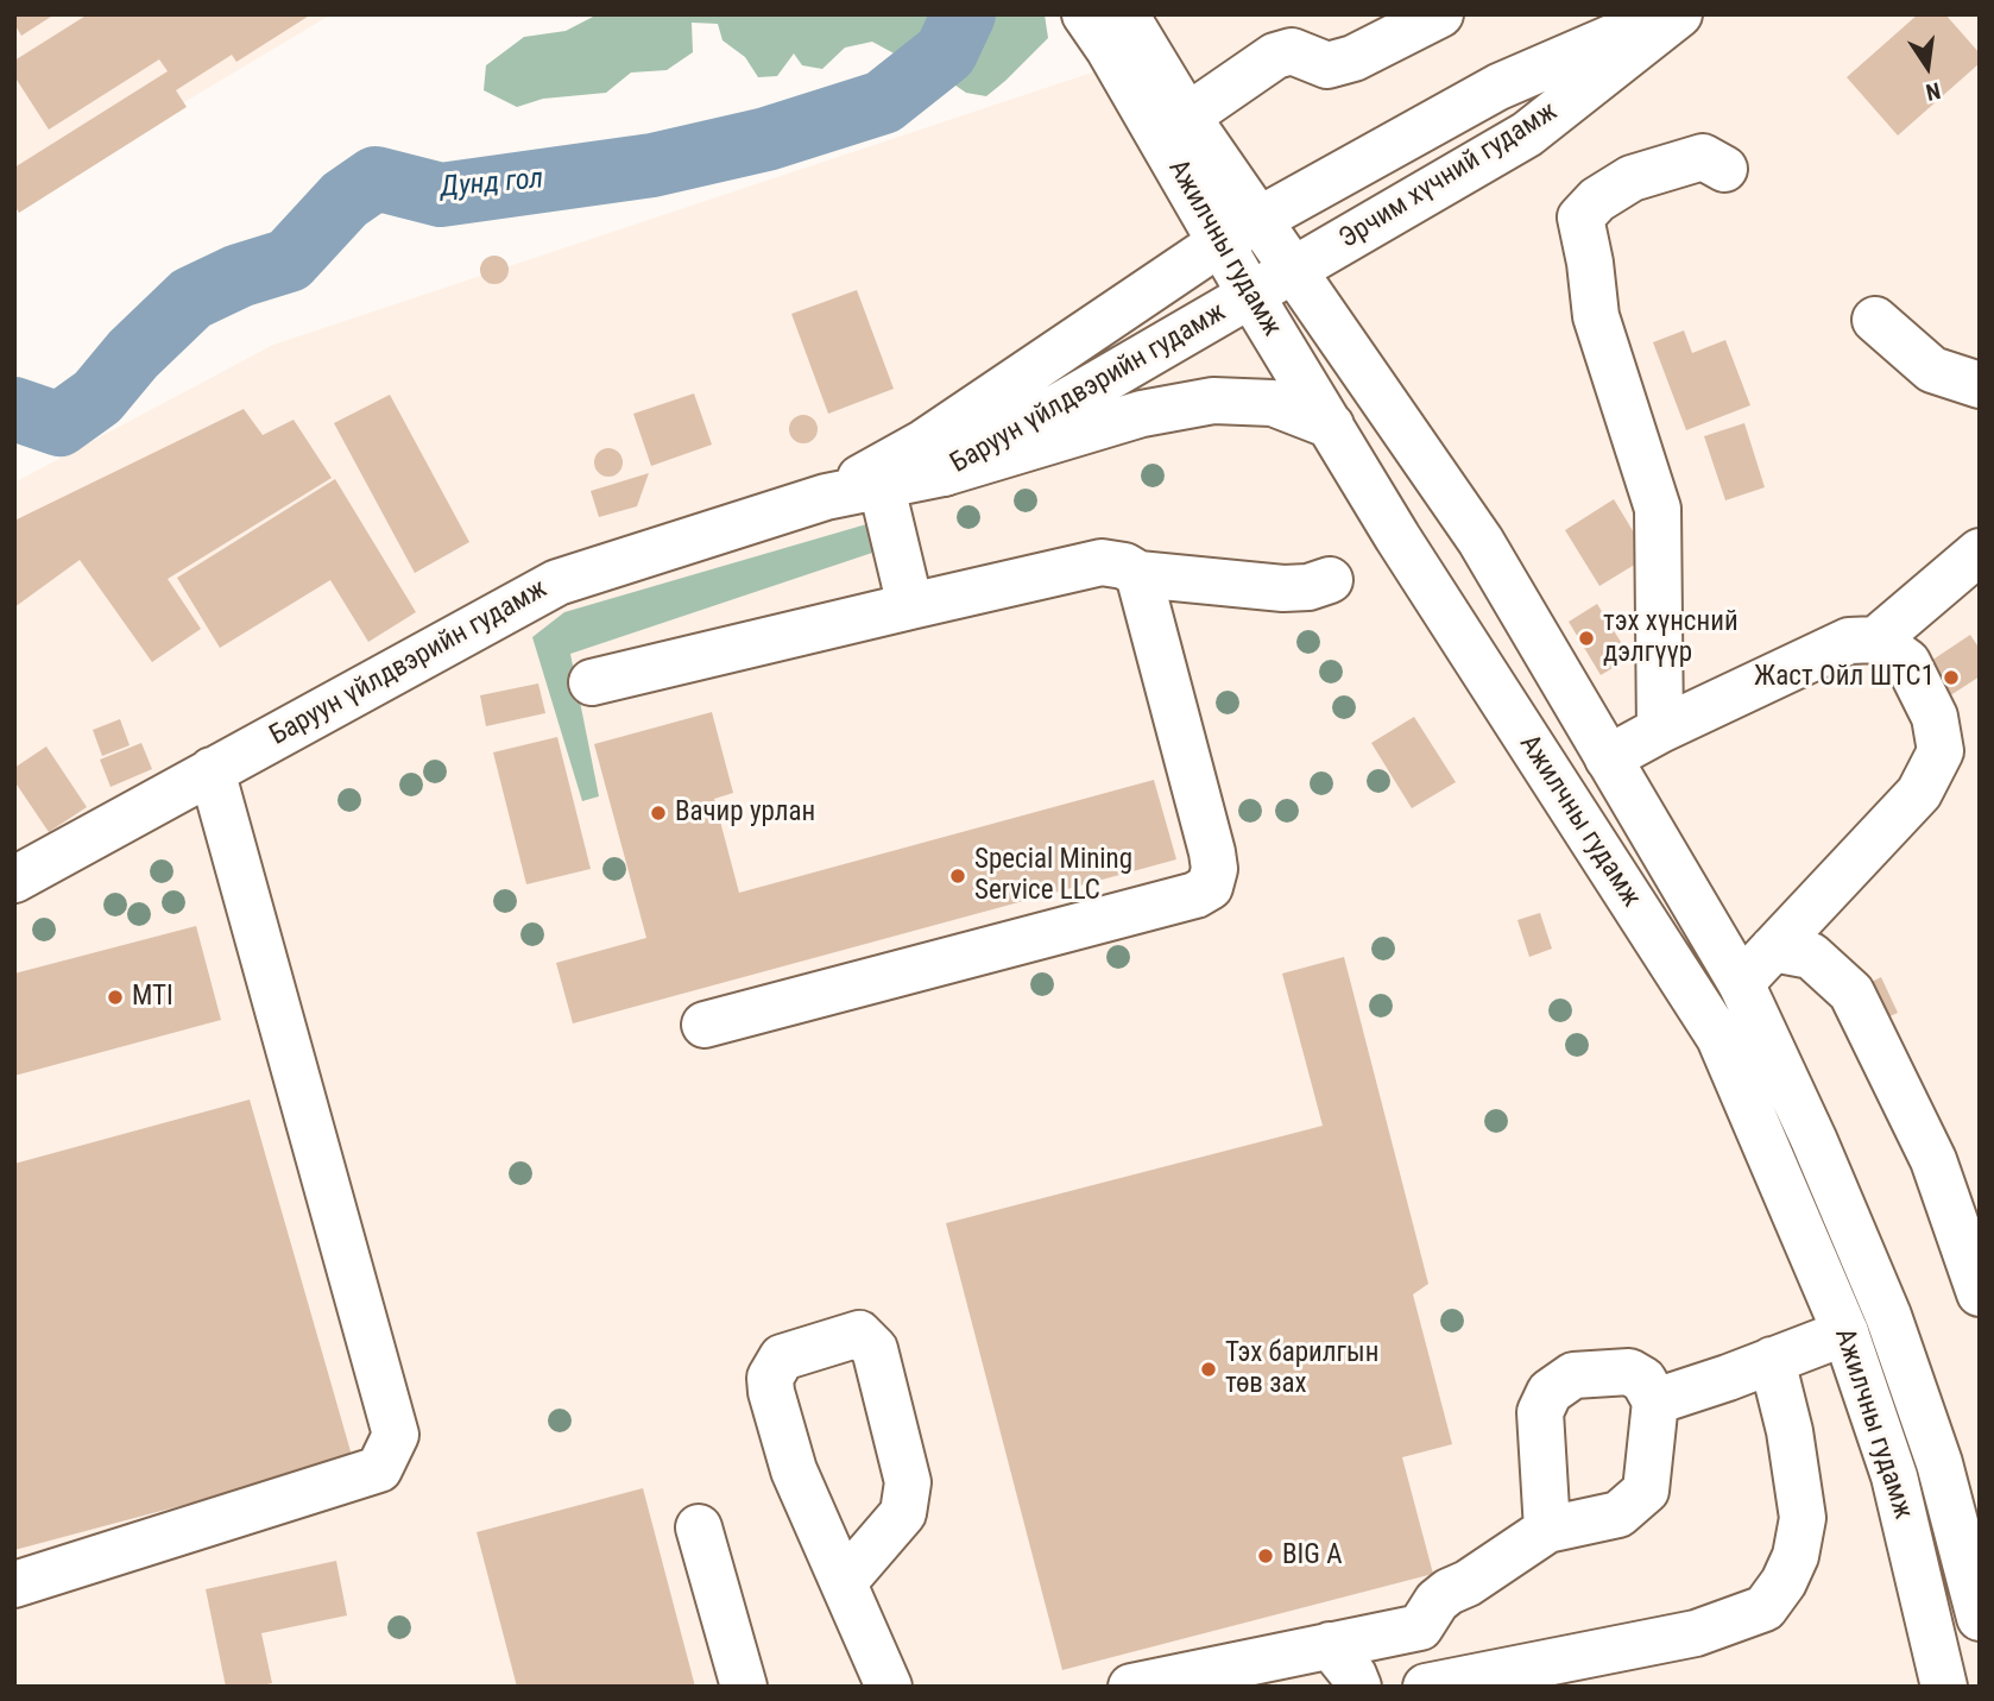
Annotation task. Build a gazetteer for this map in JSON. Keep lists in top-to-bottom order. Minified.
{"streets":{"main road":["Эрчим хүчний гудамж","Ажилчны гудамж","Баруун үйлдвэрийн гудамж"]},"crossings":[["Эрчим хүчний гудамж","Ажилчны гудамж"],["Эрчим хүчний гудамж","Баруун үйлдвэрийн гудамж"],["Ажилчны гудамж","Баруун үйлдвэрийн гудамж"]],"water":["Дунд гол"],"places":["тэх хүнсний дэлгүүр","Жаст Ойл ШТС1","Вачир урлан","Special Mining Service LLC","MTI","Тэх барилгын төв зах","BIG A"],"north":"bottom"}
